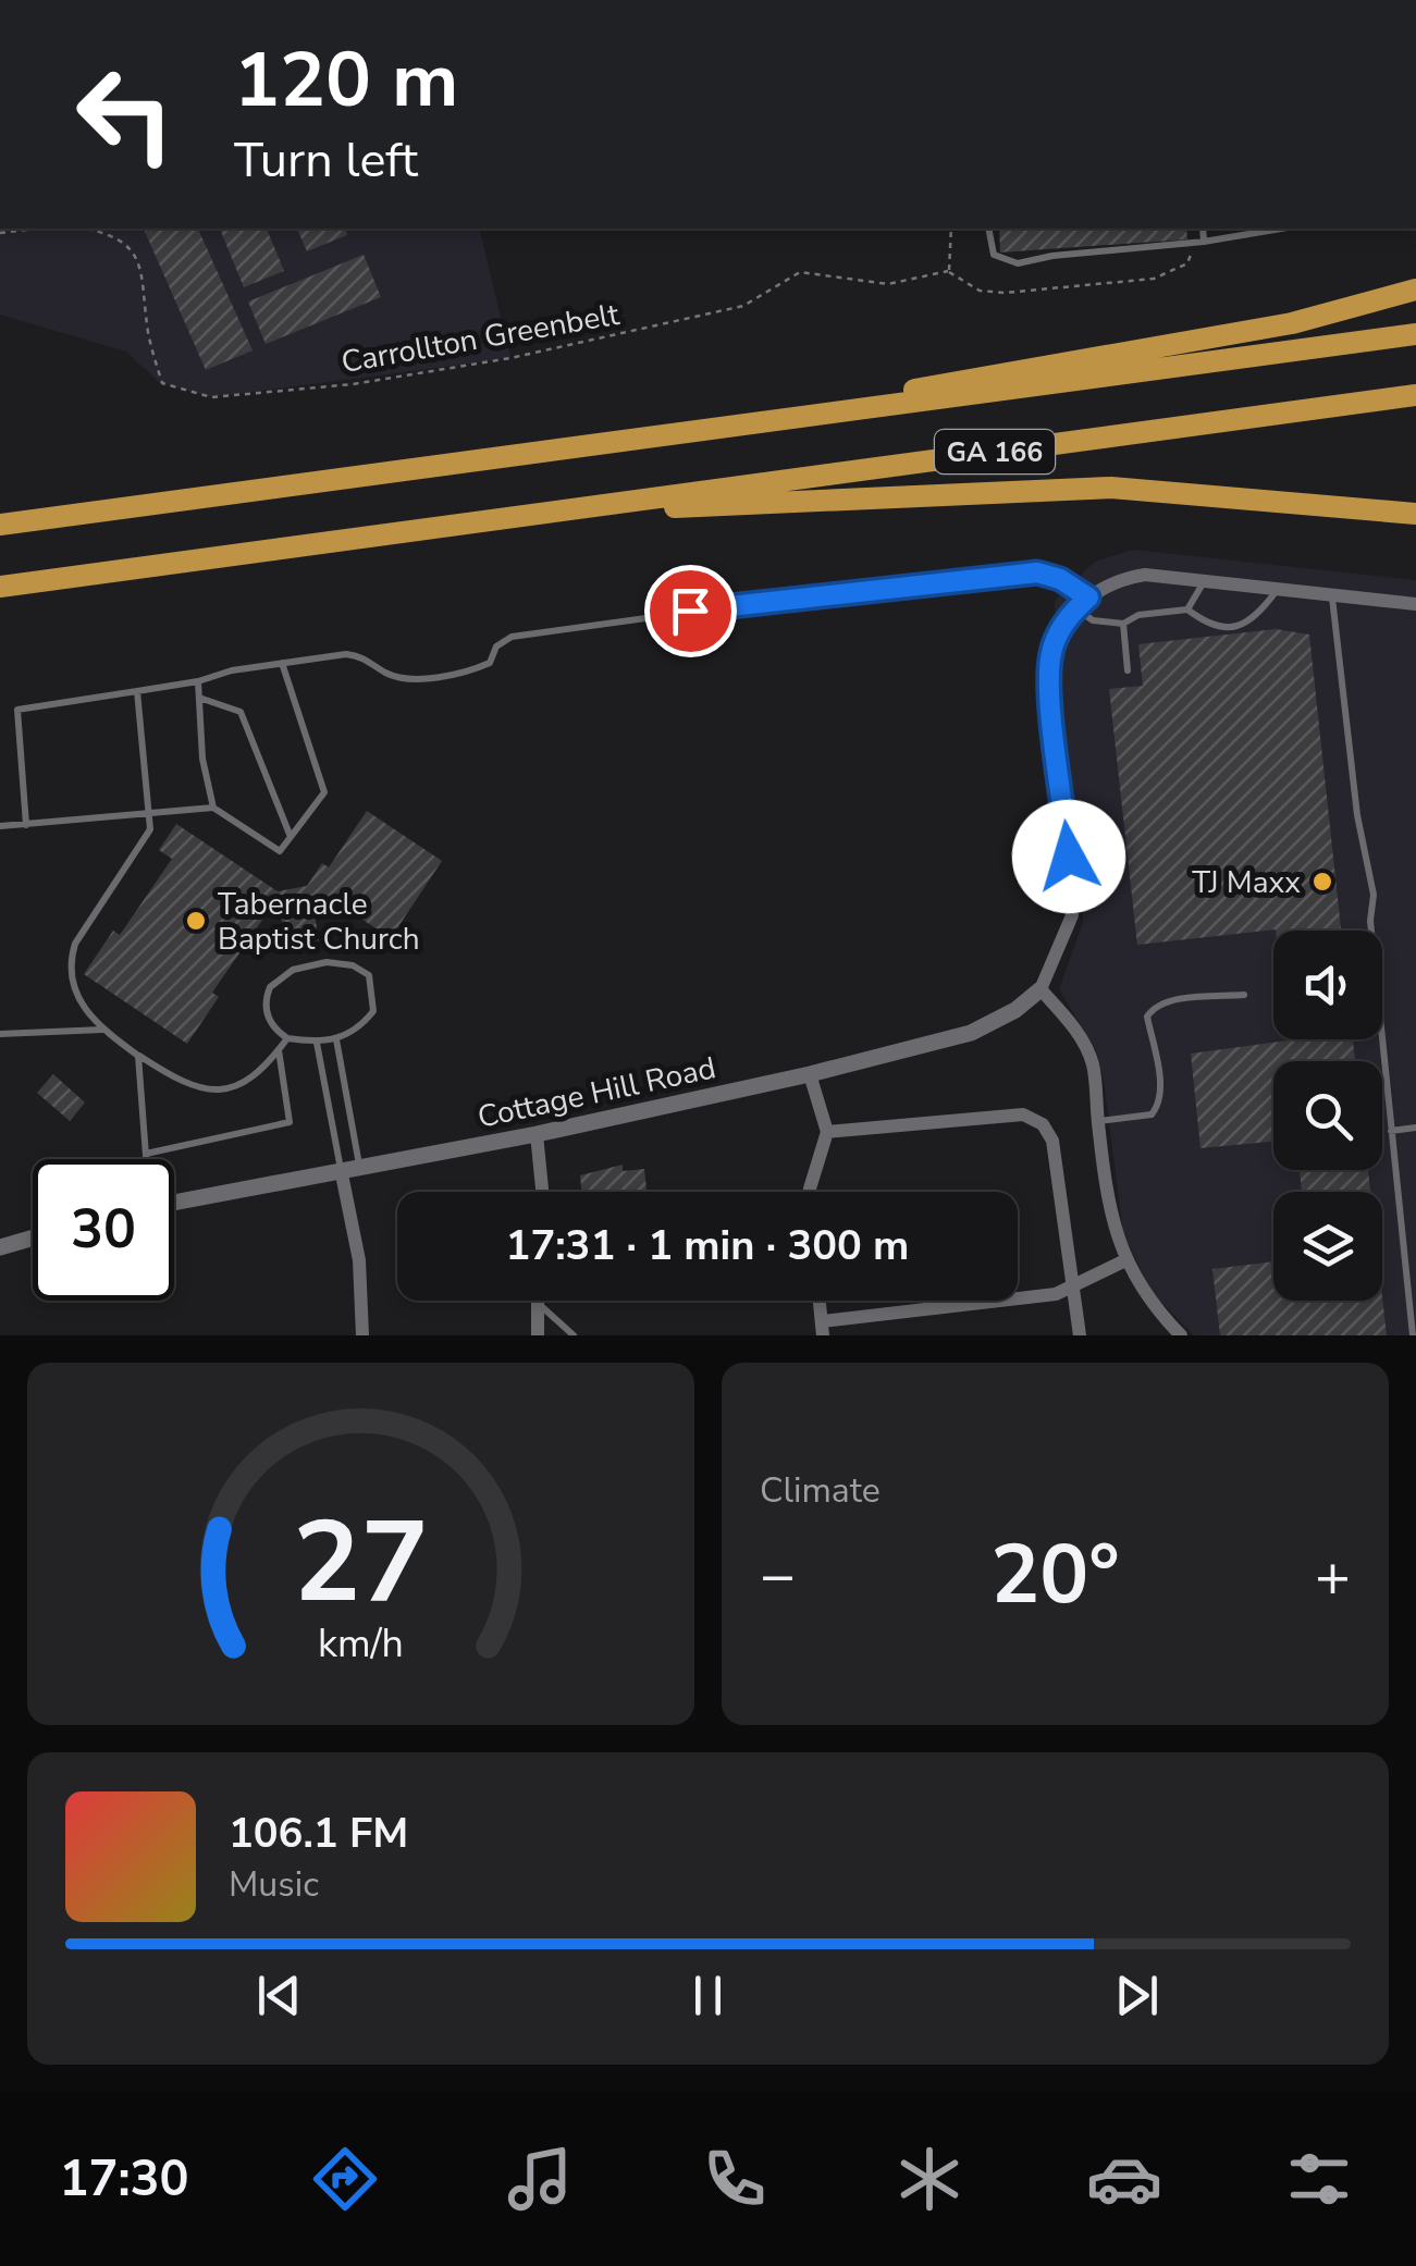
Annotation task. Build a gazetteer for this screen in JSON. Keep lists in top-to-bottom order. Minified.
{"streets":{"highway":["GA 166"],"street":["Cottage Hill Road"],"path":["Carrollton Greenbelt"]},"places":["TJ Maxx","Tabernacle Baptist Church"],"page":{"turn":["120 m","Turn left"],"limit":"30","trip":"17:31 · 1 min · 300 m","tile":"Climate","heat":["−","20°","+"],"song":["106.1 FM","Music"],"tabs":"17:30","gauge":["27","km/h"]}}
